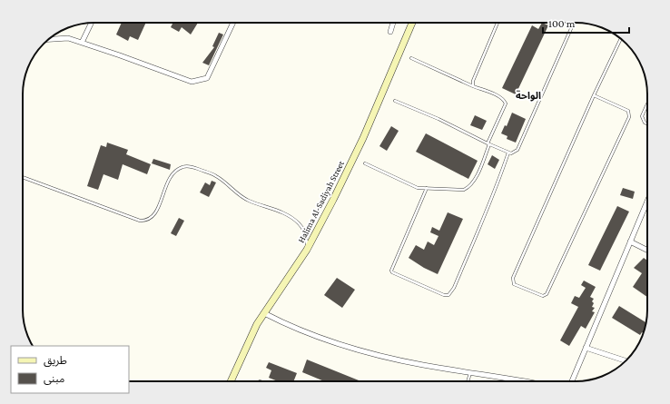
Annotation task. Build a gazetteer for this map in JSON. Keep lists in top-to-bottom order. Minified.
{"streets":{"street":["Halima Al-Sadiyah Street"]},"districts":["الواحة"],"legend":["طريق","مبنى"],"scale_bar":"100 m"}
